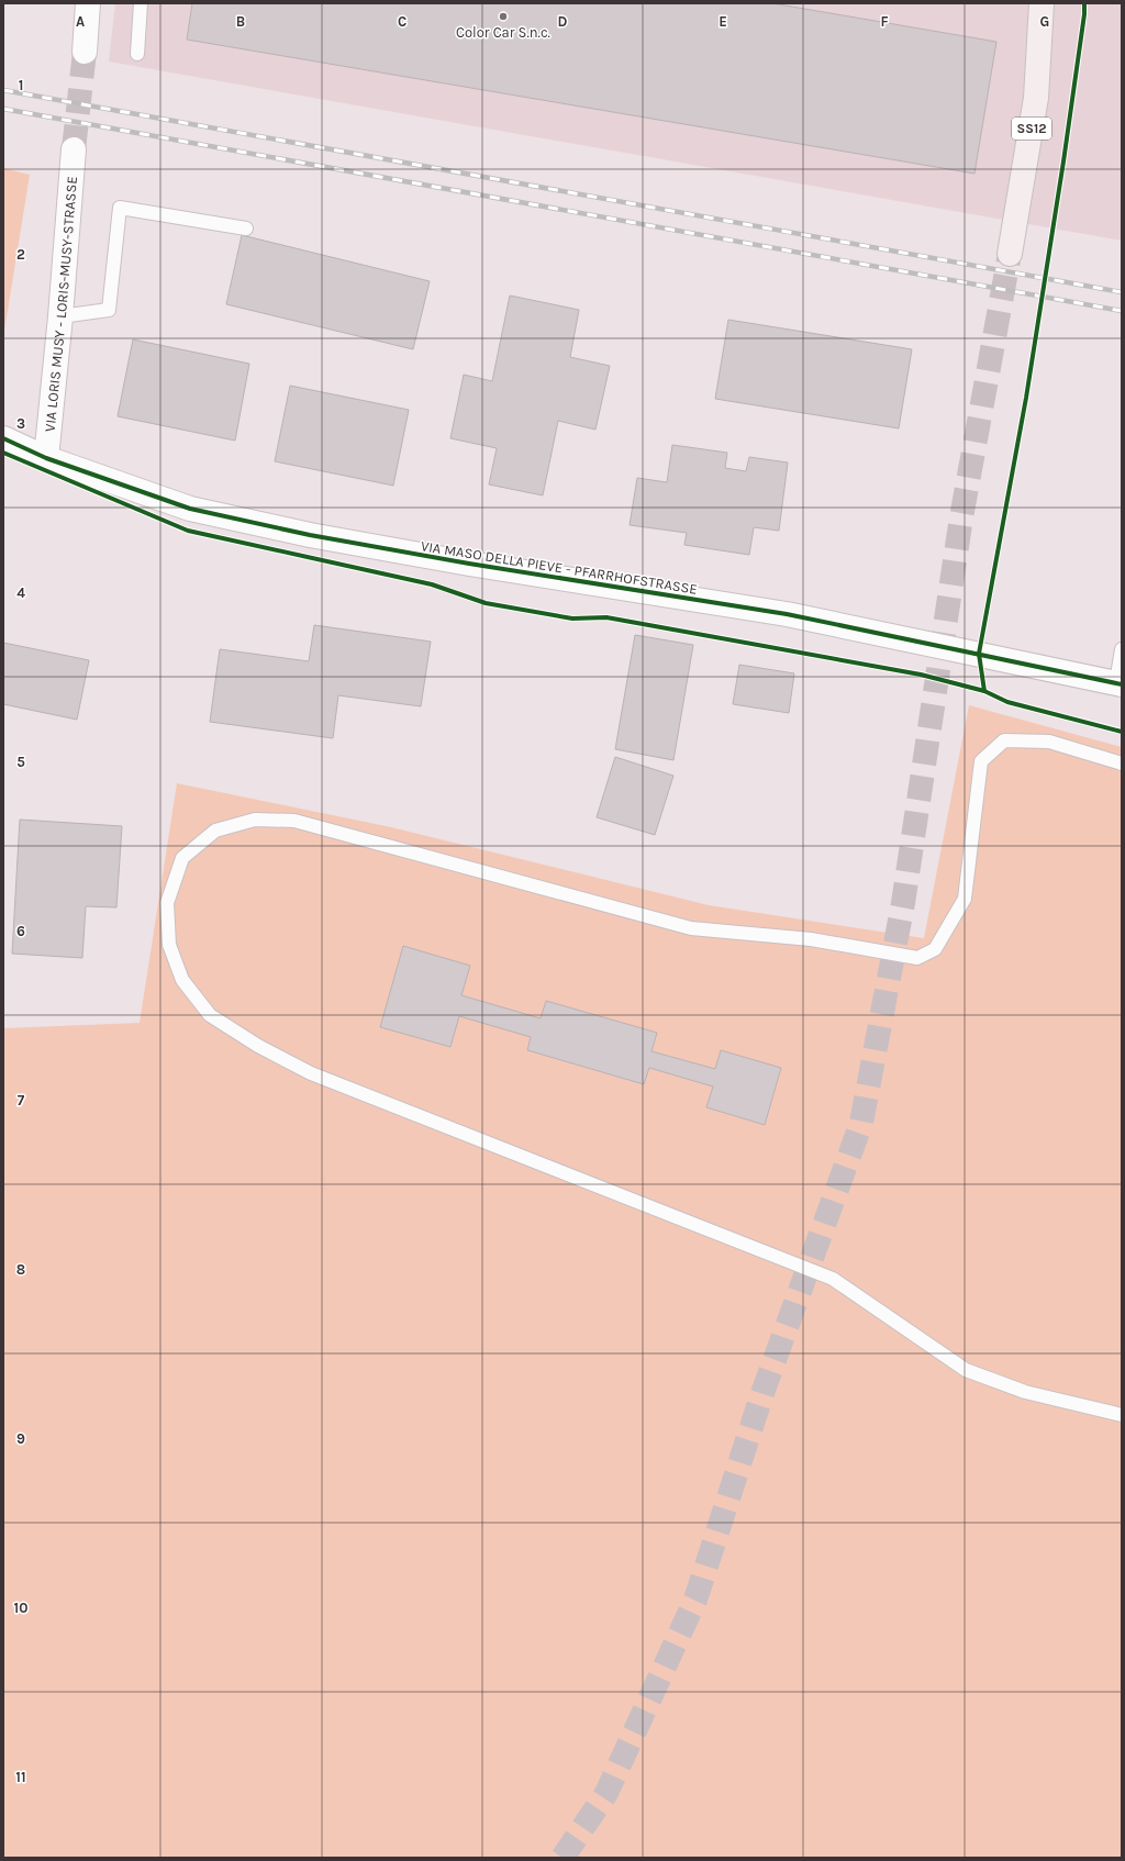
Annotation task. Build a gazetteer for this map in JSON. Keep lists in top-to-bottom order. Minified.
{"streets":{"main road":["SS12"],"street":["VIA LORIS MUSY - LORIS-MUSY-STRASSE","VIA MASO DELLA PIEVE - PFARRHOFSTRASSE"]},"crossings":[["VIA LORIS MUSY - LORIS-MUSY-STRASSE","VIA MASO DELLA PIEVE - PFARRHOFSTRASSE"]],"places":["Color Car S.n.c."],"grid":{"columns":["A","B","C","D","E","F","G"],"rows":["1","2","3","4","5","6","7","8","9","10","11"]}}
